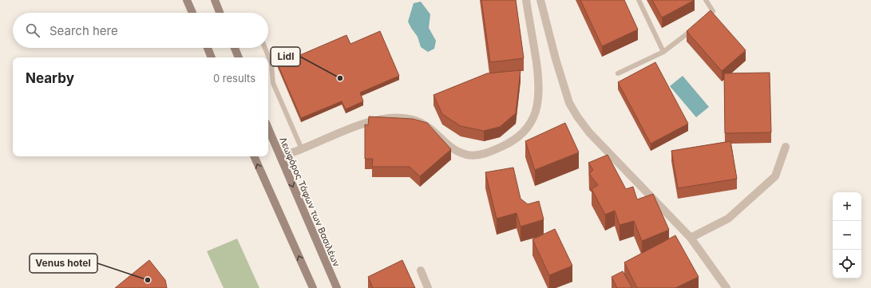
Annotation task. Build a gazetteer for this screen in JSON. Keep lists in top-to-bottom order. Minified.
{"streets":{"main road":["Λεωφόρος Τάφων των Βασιλέων"]},"places":["Lidl","Venus hotel"],"page":{"search":"Search here","heading":["Nearby","0 results"],"map_buttons":["+","−"]}}
